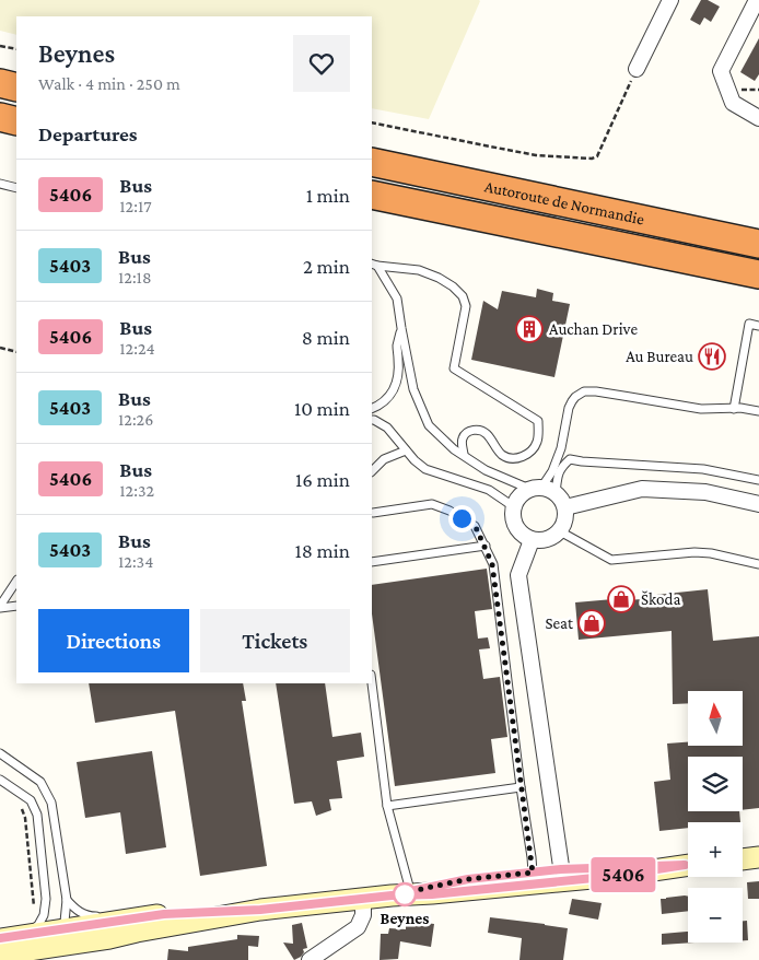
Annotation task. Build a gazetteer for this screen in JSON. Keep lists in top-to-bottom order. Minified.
{"streets":{"highway":["Autoroute de Normandie"]},"places":{"building":["Auchan Drive"],"restaurant":["Au Bureau"],"shop":["Škoda","Seat"],"other":["Beynes"]},"lines":["bus line 5406"],"north":"top","page":{"on_map":"5406","heading":[["Beynes","Walk · 4 min · 250 m"],"Departures"],"list":[{"mark":"5406","name":"Bus","note":"12:17","value":"1 min"},{"mark":"5403","name":"Bus","note":"12:18","value":"2 min"},{"mark":"5406","name":"Bus","note":"12:24","value":"8 min"},{"mark":"5403","name":"Bus","note":"12:26","value":"10 min"},{"mark":"5406","name":"Bus","note":"12:32","value":"16 min"},{"mark":"5403","name":"Bus","note":"12:34","value":"18 min"}],"buttons":["Directions","Tickets"],"map_buttons":["+","−"]}}
